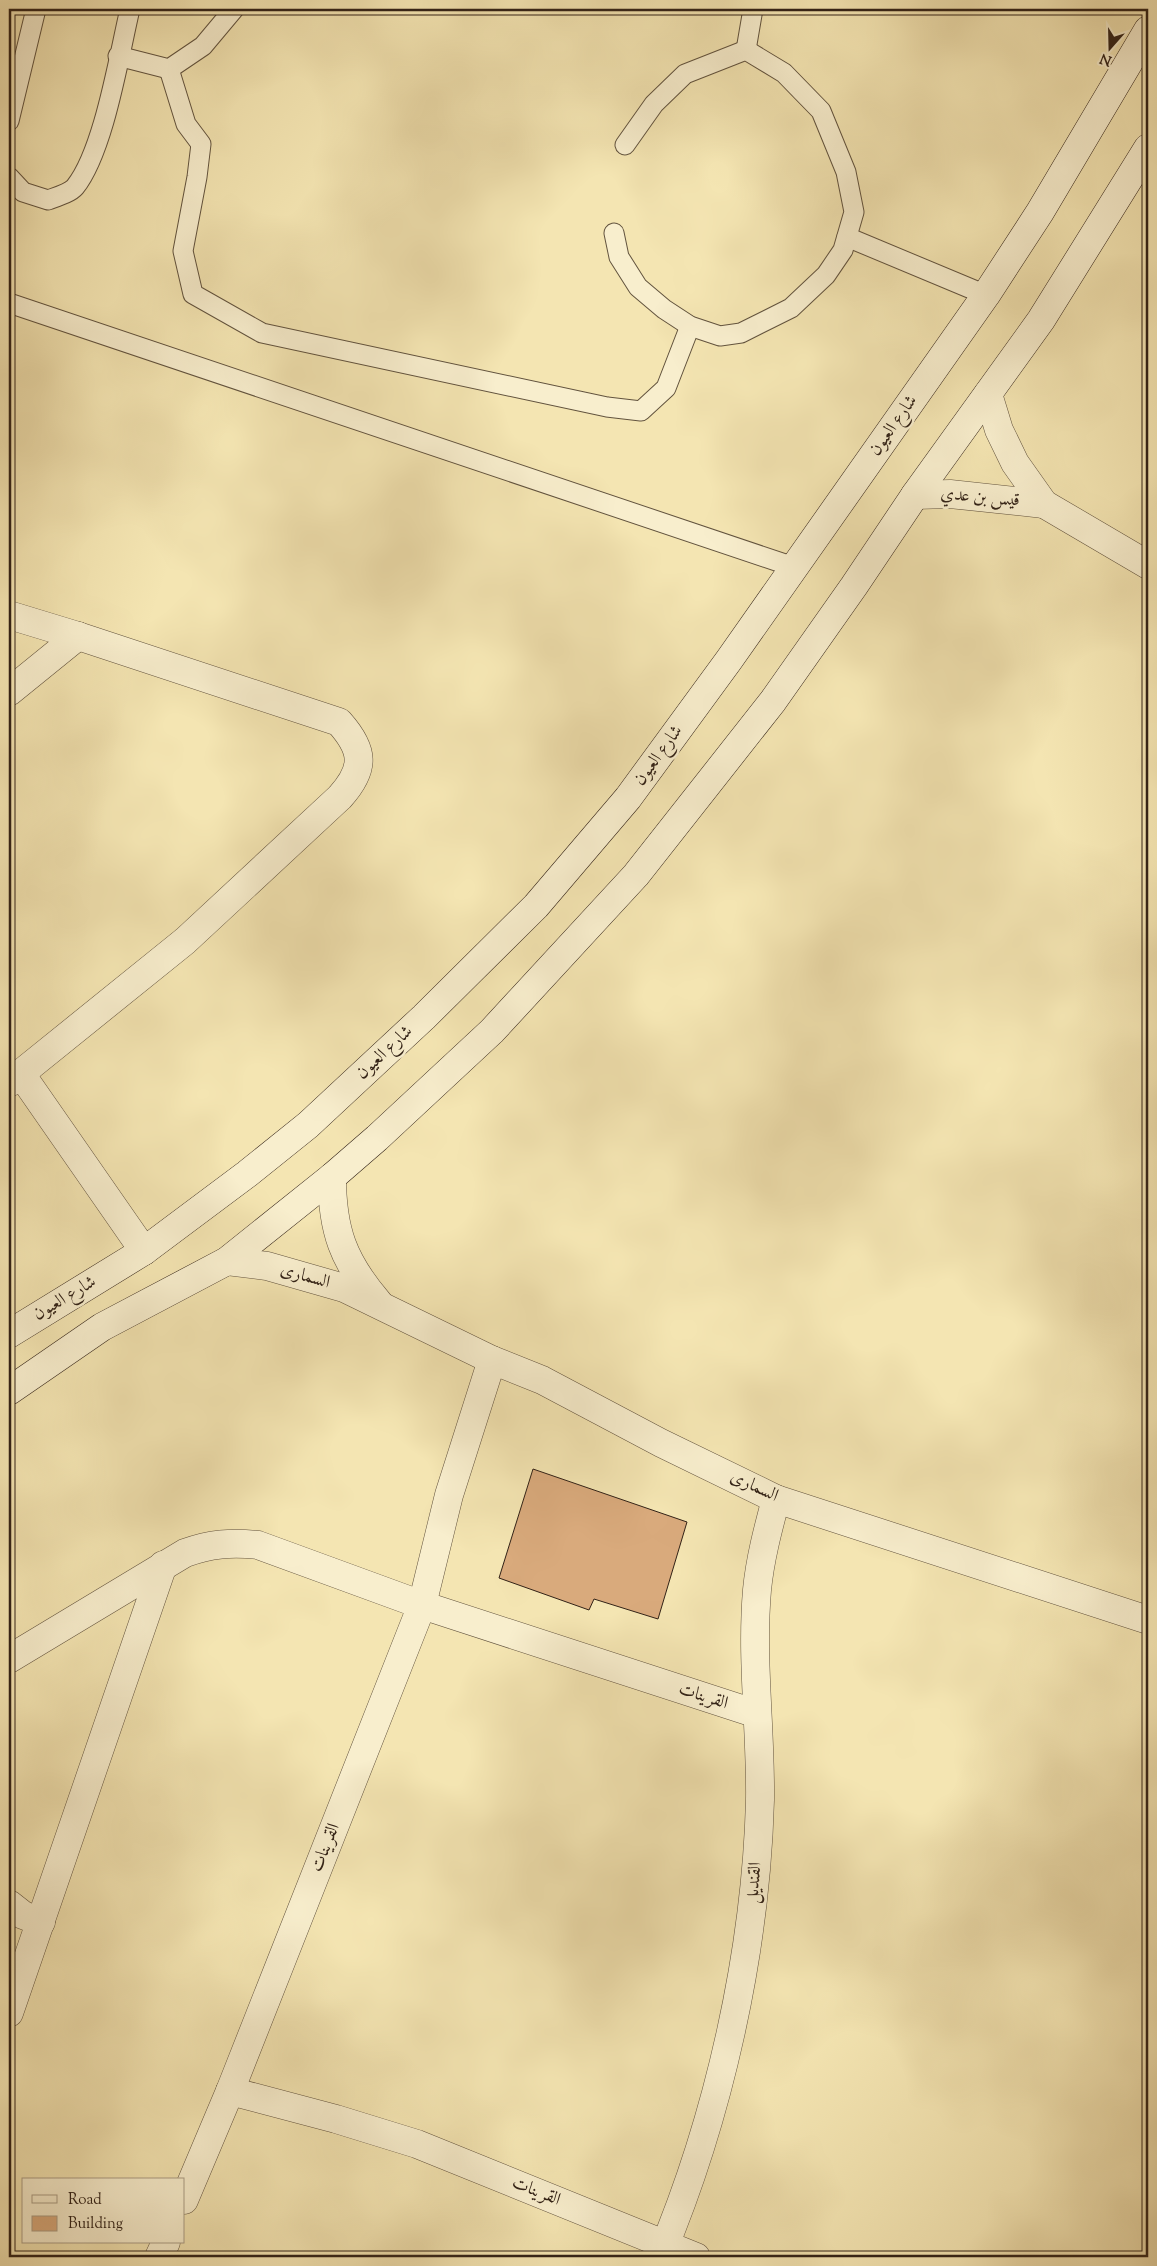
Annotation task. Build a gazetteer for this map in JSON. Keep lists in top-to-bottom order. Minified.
{"streets":{"street":["شارع العيون","قيس بن عدي","السمارى","القرينات","القنديل"]},"crossings":[["السمارى","القرينات"],["السمارى","القنديل"],["القرينات","القنديل"]],"legend":["Road","Building"],"north":"bottom"}
